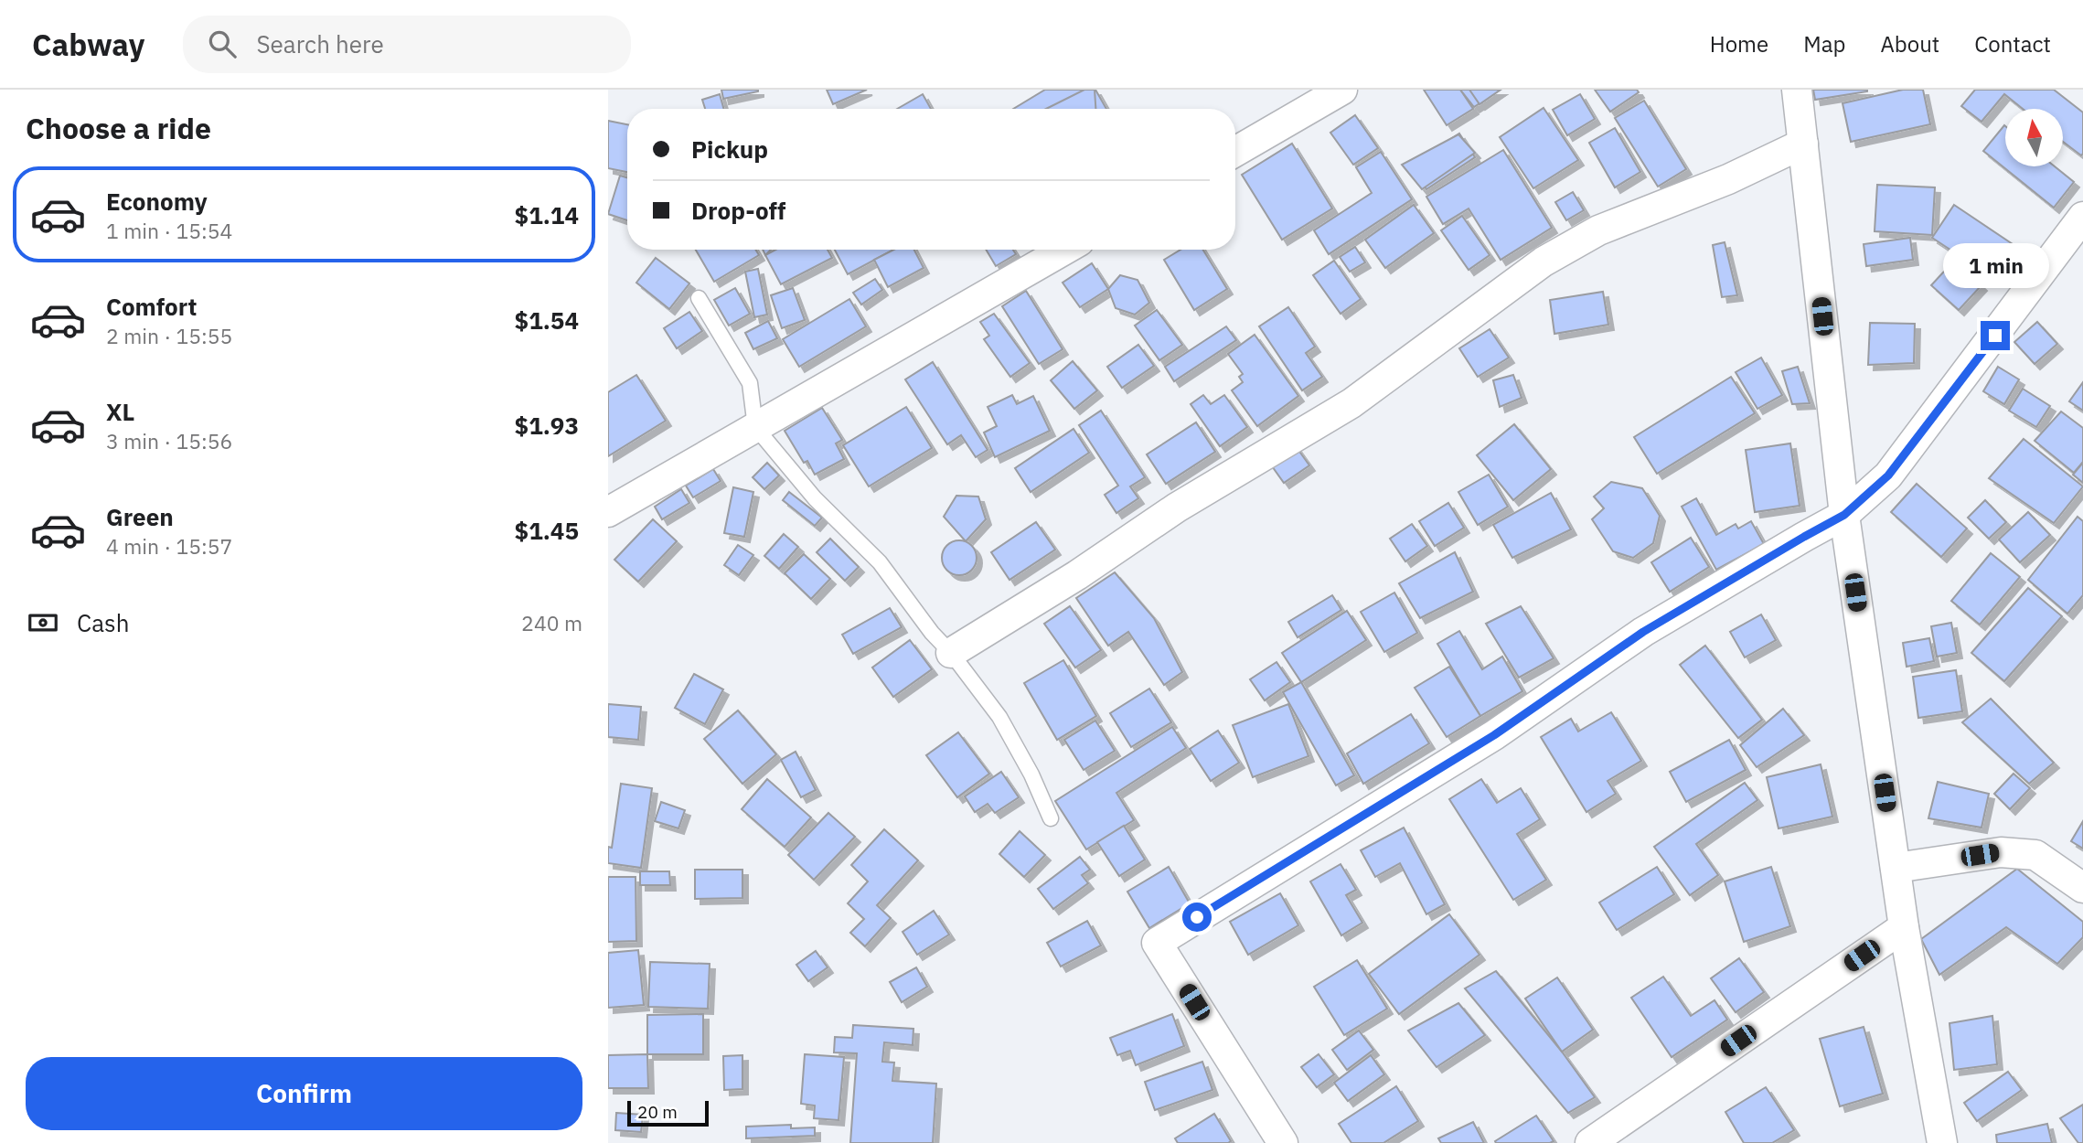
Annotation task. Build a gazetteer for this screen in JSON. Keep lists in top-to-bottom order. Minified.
{"scale_bar":"20 m","north":"top","page":{"header":"Cabway","search":"Search here","nav":["Home","Map","About","Contact"],"heading":"Choose a ride","banner":["Pickup","Drop-off"],"list":[{"name":"Economy","note":"1 min · 15:54","value":"$1.14"},{"name":"Comfort","note":"2 min · 15:55","value":"$1.54"},{"name":"XL","note":"3 min · 15:56","value":"$1.93"},{"name":"Green","note":"4 min · 15:57","value":"$1.45"}],"bubble":"1 min","pay":["Cash","240 m"],"buttons":"Confirm","scale":"20 m"}}
